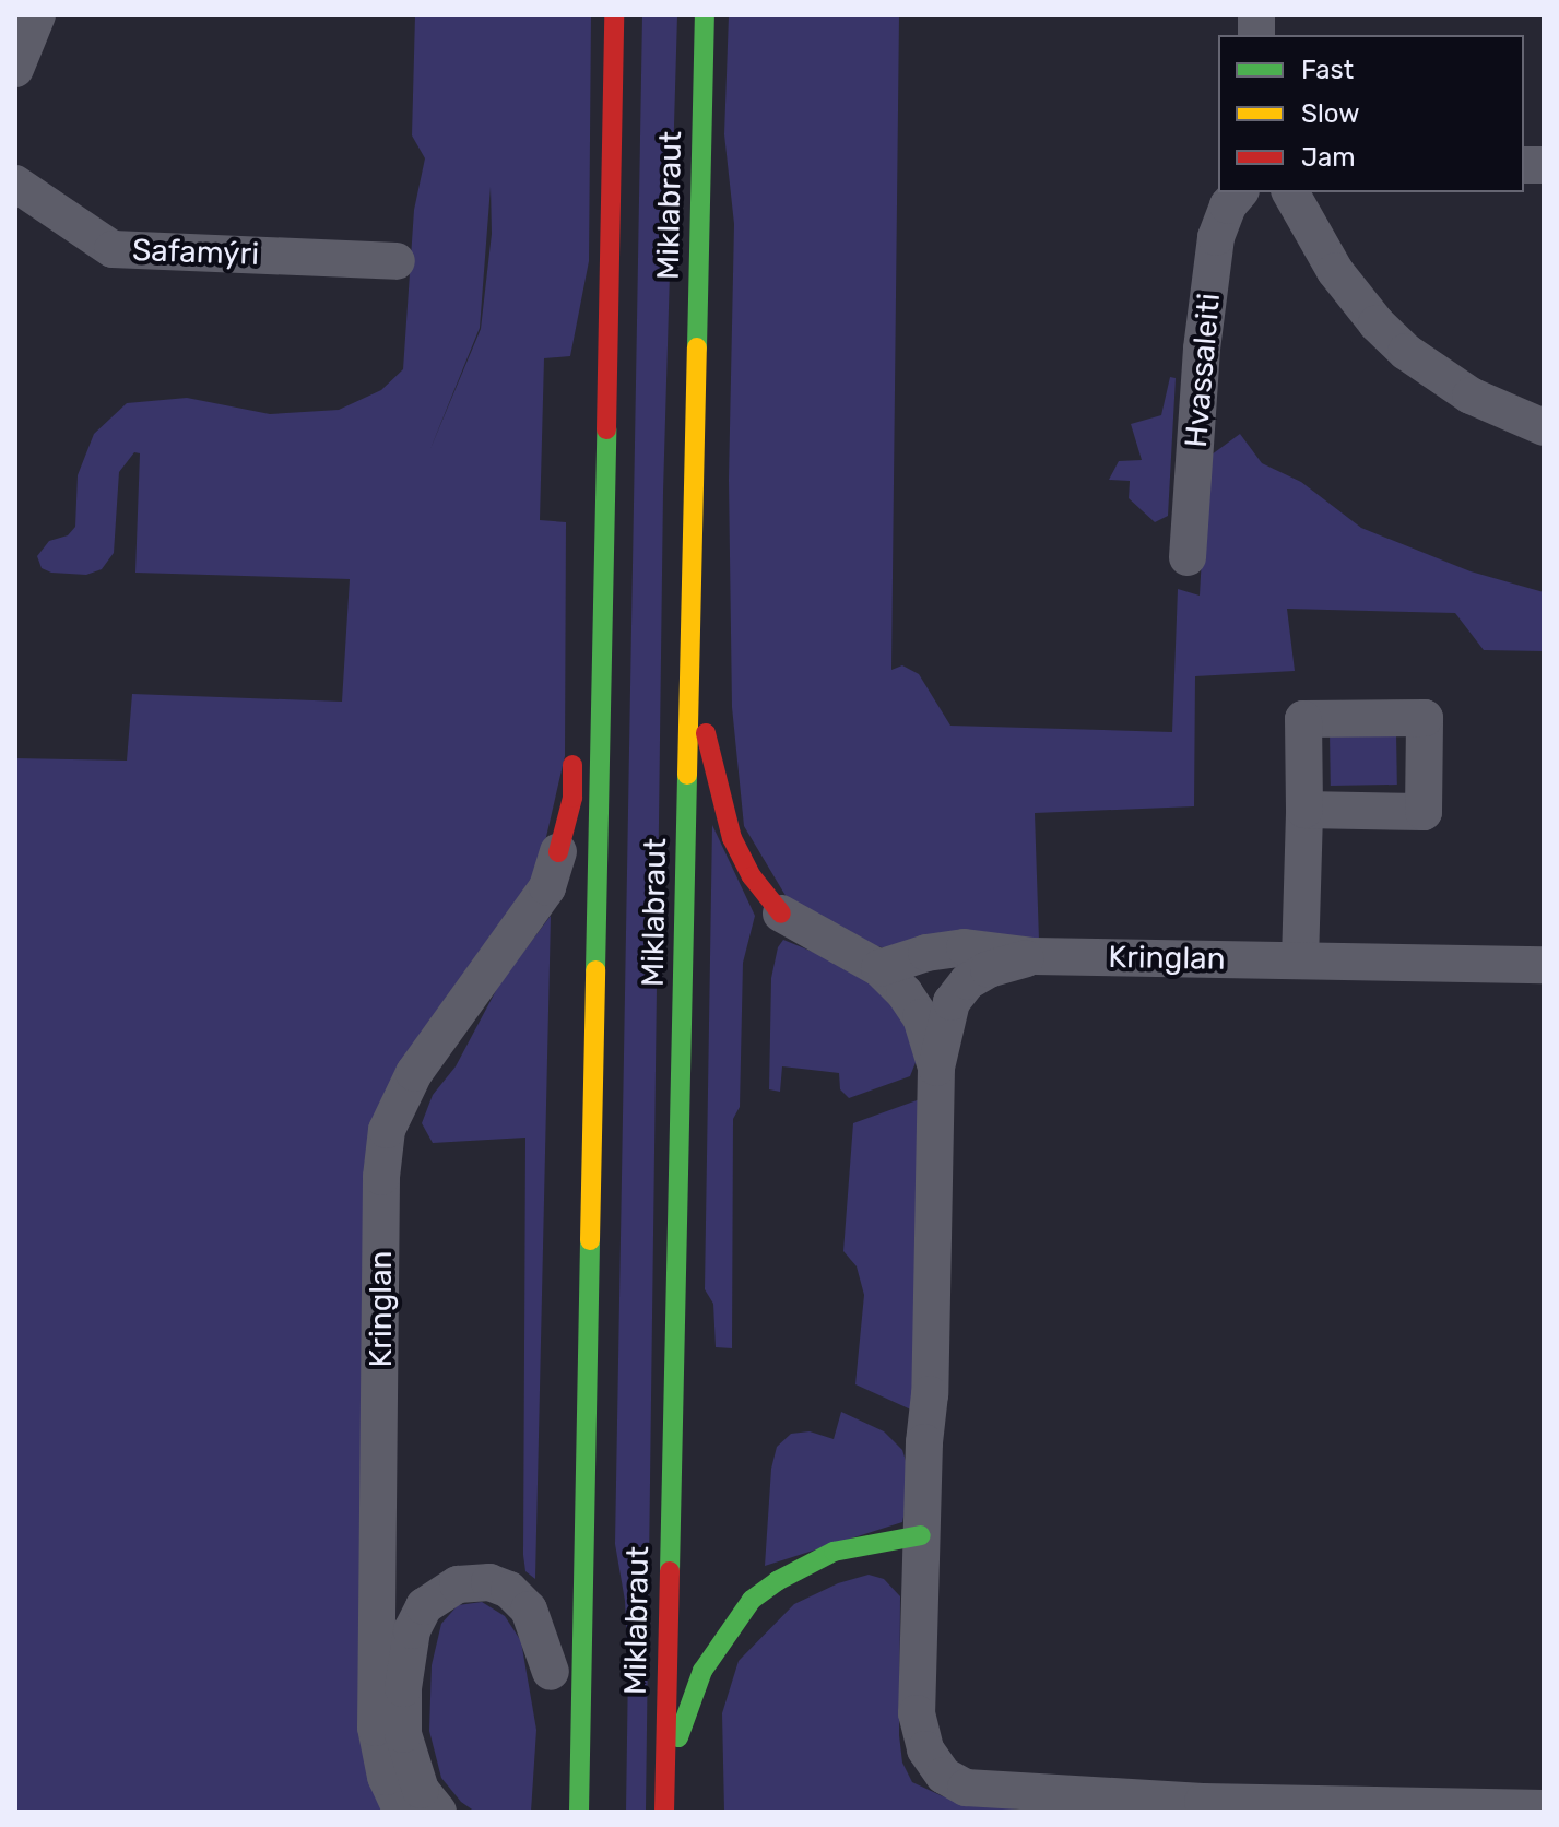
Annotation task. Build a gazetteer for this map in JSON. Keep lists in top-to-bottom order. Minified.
{"streets":{"highway":["Miklabraut"],"street":["Safamýri","Hvassaleiti","Kringlan"]},"legend":["Fast","Slow","Jam"]}
